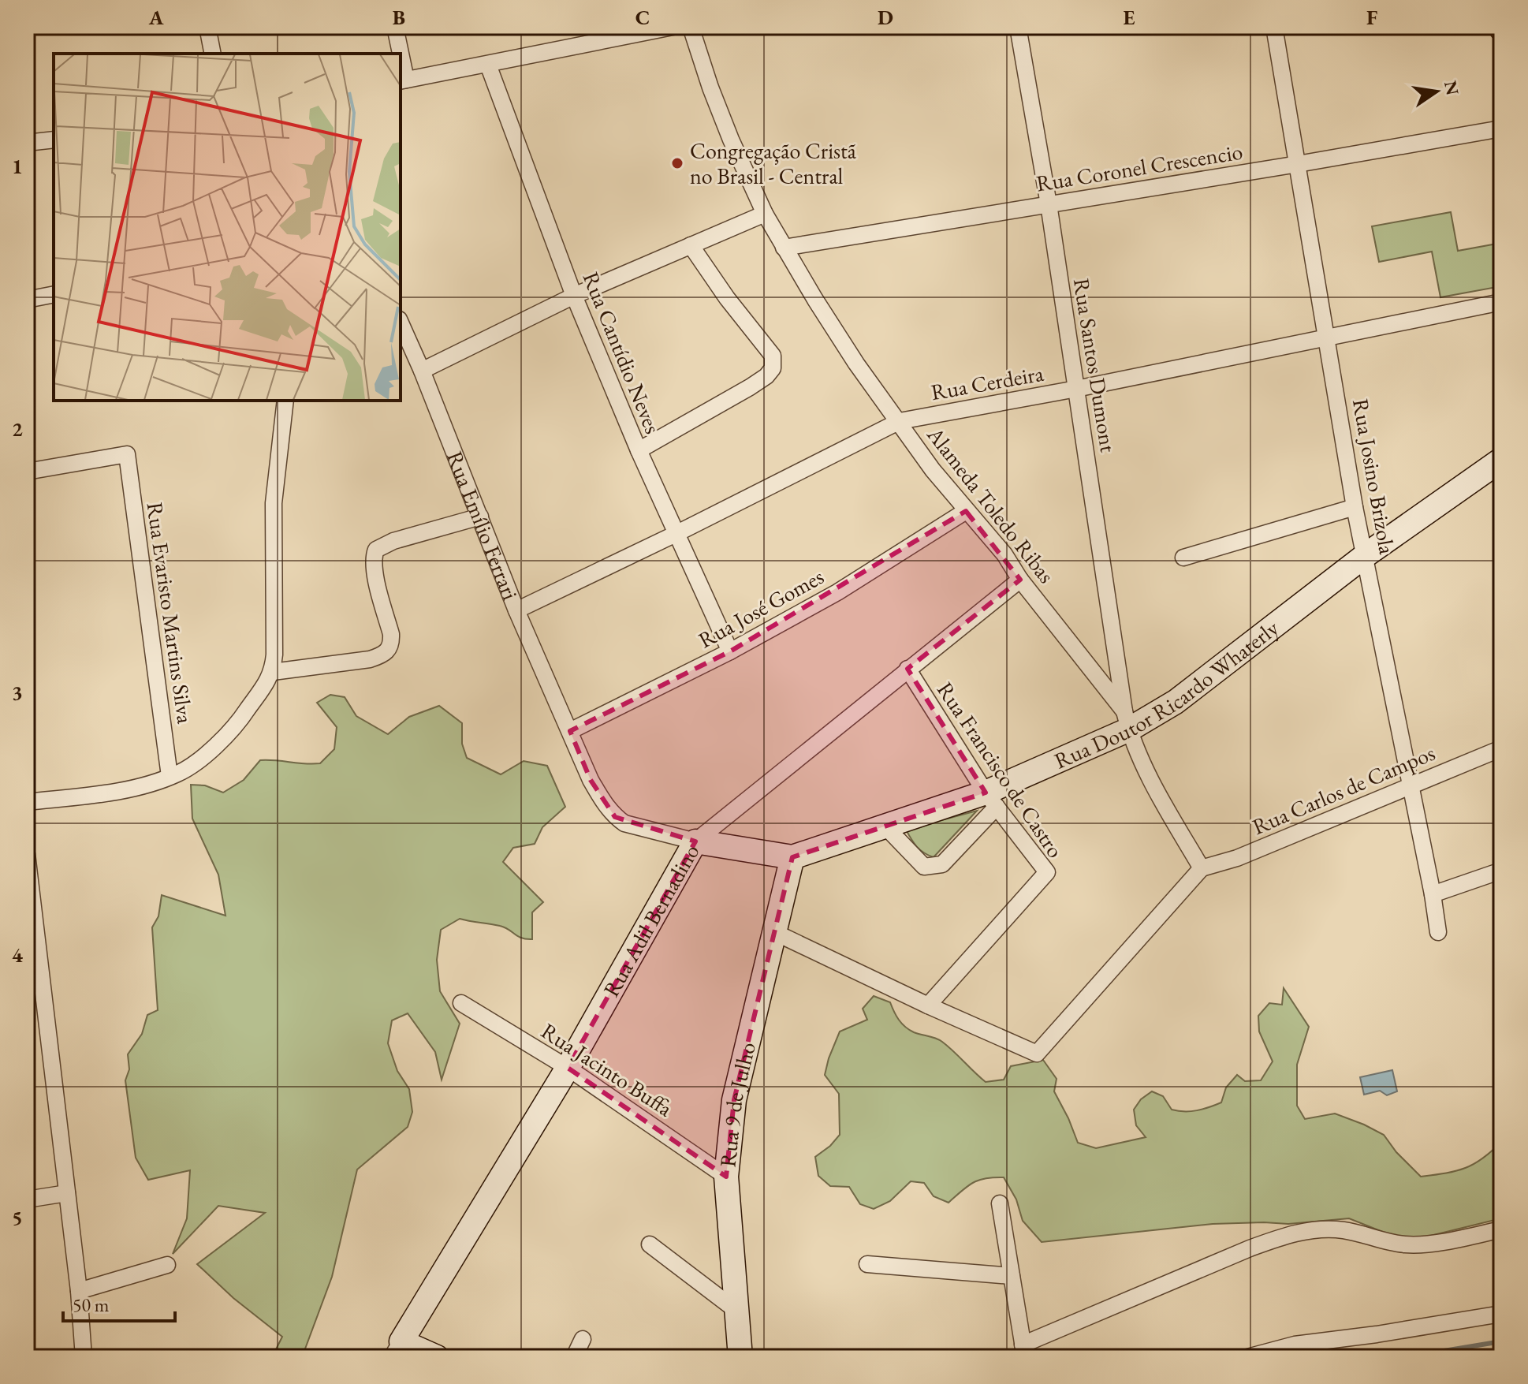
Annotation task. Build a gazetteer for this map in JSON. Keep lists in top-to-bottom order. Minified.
{"streets":{"main road":["Rua Doutor Ricardo Whaterly","Rua Adil Bernadino","Rua 9 de Julho"],"street":["Rua Coronel Crescencio","Rua Cantídio Neves","Rua Santos Dumont","Rua Cerdeira","Rua Josino Brizola","Alameda Toledo Ribas","Rua Emílio Ferrari","Rua José Gomes","Rua Evaristo Martins Silva","Rua Francisco de Castro","Rua Carlos de Campos","Rua Jacinto Buffa"]},"crossings":[["Rua Coronel Crescencio","Rua Santos Dumont"],["Rua Coronel Crescencio","Rua Josino Brizola"],["Rua Coronel Crescencio","Alameda Toledo Ribas"],["Rua Cantídio Neves","Rua Cerdeira"],["Rua Cantídio Neves","Rua José Gomes"],["Rua Santos Dumont","Rua Cerdeira"],["Rua Santos Dumont","Alameda Toledo Ribas"],["Rua Santos Dumont","Rua Doutor Ricardo Whaterly"],["Rua Cerdeira","Rua Josino Brizola"],["Rua Cerdeira","Alameda Toledo Ribas"],["Rua Cerdeira","Rua Emílio Ferrari"],["Rua Josino Brizola","Rua Doutor Ricardo Whaterly"],["Rua Josino Brizola","Rua Carlos de Campos"],["Alameda Toledo Ribas","Rua José Gomes"],["Alameda Toledo Ribas","Rua Doutor Ricardo Whaterly"],["Alameda Toledo Ribas","Rua Carlos de Campos"],["Alameda Toledo Ribas","Rua Adil Bernadino"],["Rua Emílio Ferrari","Rua José Gomes"],["Rua Emílio Ferrari","Rua Adil Bernadino"],["Rua Doutor Ricardo Whaterly","Rua Francisco de Castro"],["Rua Doutor Ricardo Whaterly","Rua 9 de Julho"],["Rua Francisco de Castro","Rua Adil Bernadino"],["Rua Adil Bernadino","Rua Jacinto Buffa"],["Rua Jacinto Buffa","Rua 9 de Julho"]],"places":["Congregação Cristã no Brasil - Central"],"scale_bar":"50 m","north":"right","grid":{"columns":["A","B","C","D","E","F"],"rows":["1","2","3","4","5"]}}
